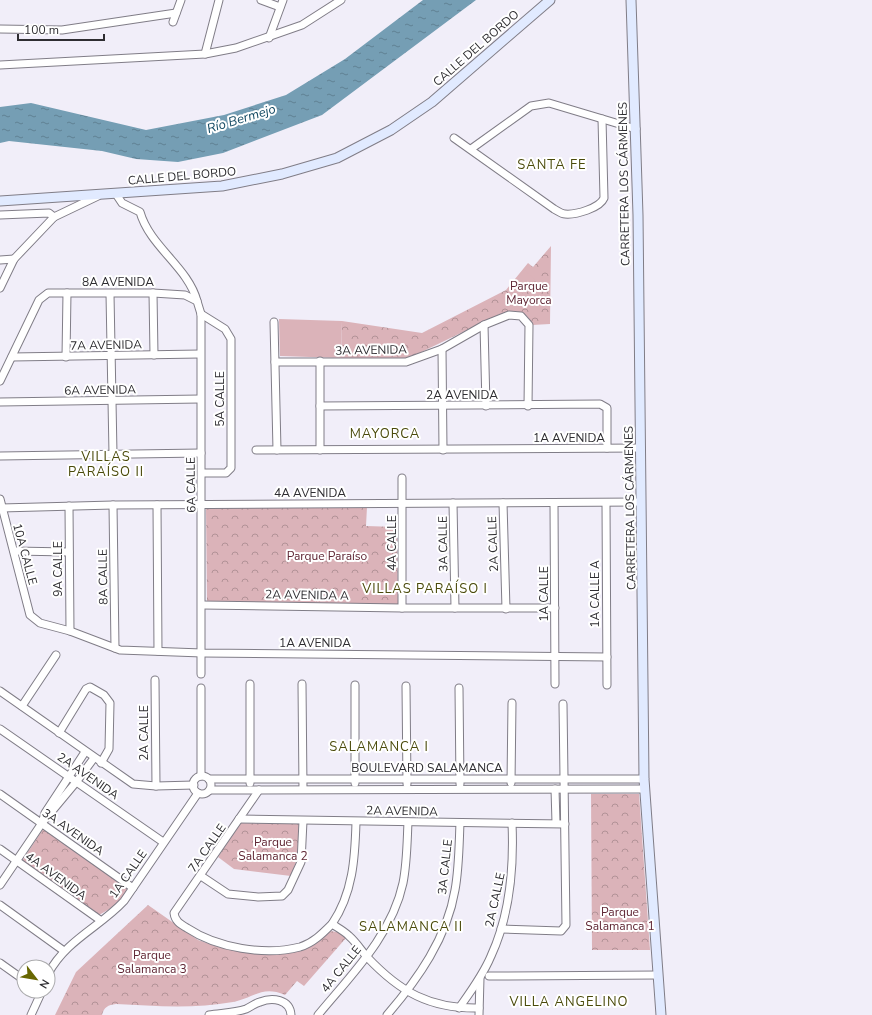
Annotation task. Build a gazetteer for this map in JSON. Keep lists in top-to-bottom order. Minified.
{"streets":{"main road":["CALLE DEL BORDO","CARRETERA LOS CÁRMENES"],"street":["8A AVENIDA","7A AVENIDA","3A AVENIDA","6A AVENIDA","2A AVENIDA","5A CALLE","1A AVENIDA","6A CALLE","4A AVENIDA","4A CALLE","3A CALLE","2A CALLE","10A CALLE","9A CALLE","8A CALLE","1A CALLE","1A CALLE A","2A AVENIDA A","BOULEVARD SALAMANCA","7A CALLE"]},"crossings":[["CALLE DEL BORDO","6A CALLE"],["CARRETERA LOS CÁRMENES","1A AVENIDA"],["CARRETERA LOS CÁRMENES","4A AVENIDA"],["CARRETERA LOS CÁRMENES","BOULEVARD SALAMANCA"],["8A AVENIDA","7A AVENIDA"],["8A AVENIDA","6A CALLE"],["7A AVENIDA","6A CALLE"],["3A AVENIDA","2A AVENIDA"],["3A AVENIDA","1A CALLE"],["6A AVENIDA","6A CALLE"],["2A AVENIDA","1A AVENIDA"],["2A AVENIDA","4A CALLE"],["2A AVENIDA","3A CALLE"],["2A AVENIDA","2A CALLE"],["2A AVENIDA","1A CALLE"],["2A AVENIDA","7A CALLE"],["5A CALLE","6A CALLE"],["1A AVENIDA","6A CALLE"],["1A AVENIDA","10A CALLE"],["1A AVENIDA","9A CALLE"],["1A AVENIDA","8A CALLE"],["1A AVENIDA","1A CALLE"],["1A AVENIDA","1A CALLE A"],["6A CALLE","4A AVENIDA"],["6A CALLE","2A AVENIDA A"],["4A AVENIDA","4A CALLE"],["4A AVENIDA","3A CALLE"],["4A AVENIDA","2A CALLE"],["4A AVENIDA","10A CALLE"],["4A AVENIDA","9A CALLE"],["4A AVENIDA","8A CALLE"],["4A AVENIDA","1A CALLE"],["4A AVENIDA","1A CALLE A"],["4A CALLE","2A AVENIDA A"],["3A CALLE","2A AVENIDA A"],["2A CALLE","2A AVENIDA A"],["1A CALLE","2A AVENIDA A"],["1A CALLE","BOULEVARD SALAMANCA"],["BOULEVARD SALAMANCA","7A CALLE"]],"districts":["SANTA FE","MAYORCA","VILLAS PARAÍSO II","VILLAS PARAÍSO I","SALAMANCA I","SALAMANCA II","VILLA ANGELINO"],"water":["Río Bermejo"],"parks":["Parque Mayorca","Parque Paraíso","Parque Salamanca 2","Parque Salamanca 1","Parque Salamanca 3"],"scale_bar":"100 m","north":"bottom right"}
